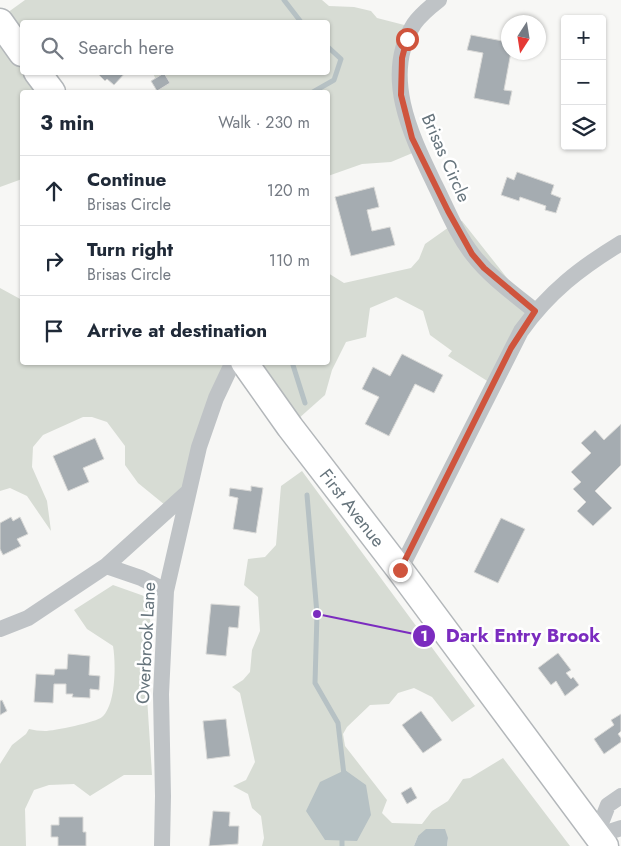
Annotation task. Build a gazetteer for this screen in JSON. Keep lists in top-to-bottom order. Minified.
{"streets":{"main road":["First Avenue"],"street":["Brisas Circle","Overbrook Lane"]},"places":["Dark Entry Brook"],"north":"bottom","page":{"map_buttons":["+","−"],"search":"Search here","heading":["3 min","Walk · 230 m"],"list":[["Continue","Brisas Circle","120 m"],["Turn right","Brisas Circle","110 m"],"Arrive at destination"]}}
